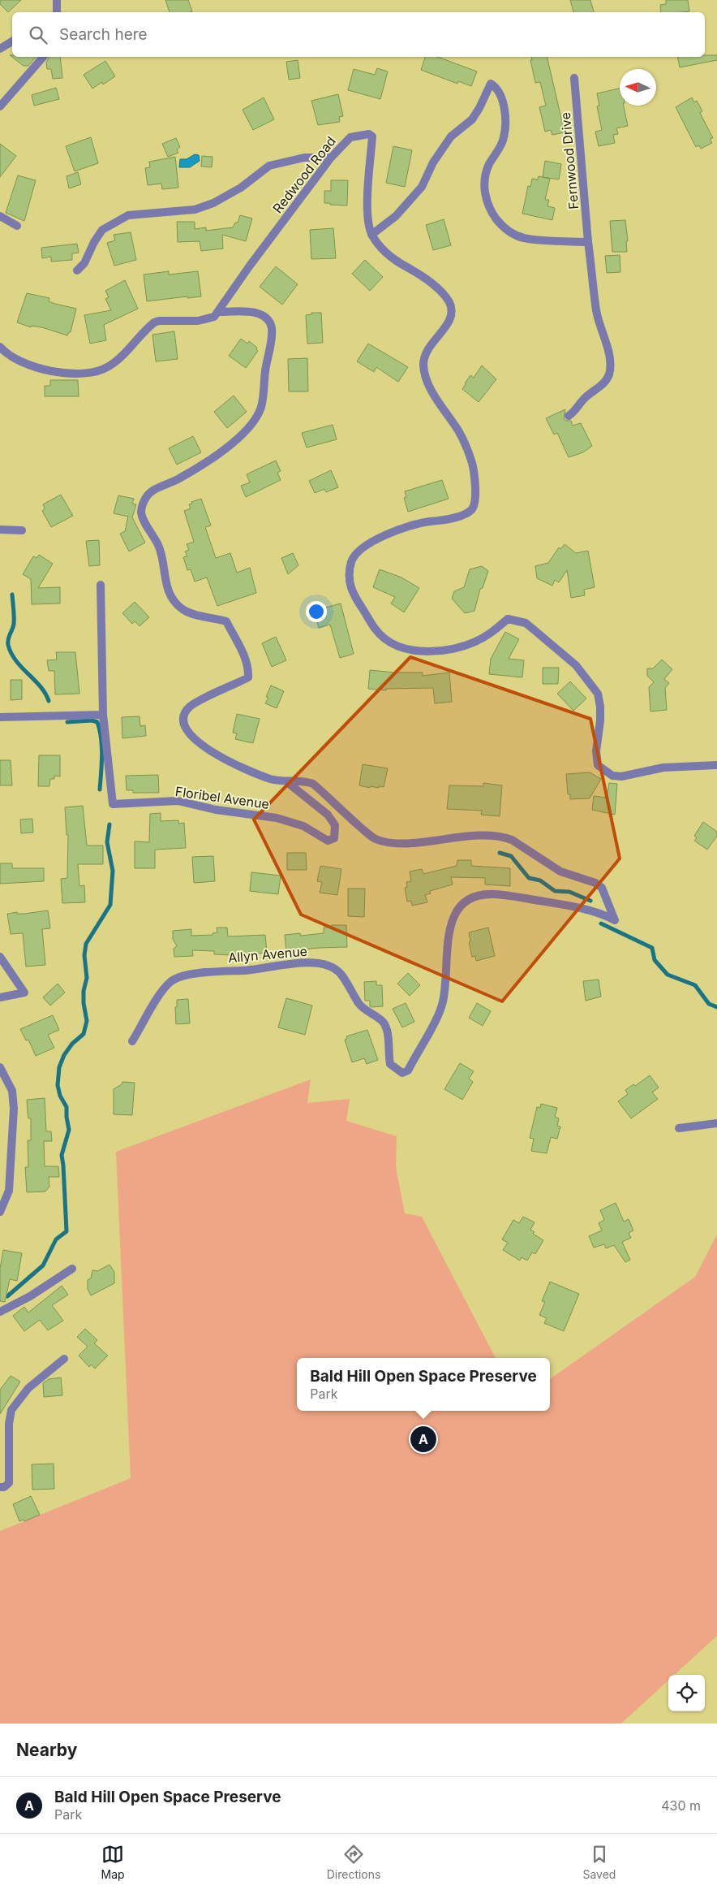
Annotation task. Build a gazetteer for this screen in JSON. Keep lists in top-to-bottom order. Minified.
{"streets":{"street":["Fernwood Drive","Redwood Road","Floribel Avenue","Allyn Avenue"]},"crossings":[["Redwood Road","Floribel Avenue"],["Floribel Avenue","Allyn Avenue"]],"north":"left","page":{"search":"Search here","popup":["Bald Hill Open Space Preserve","Park"],"pins":"A","heading":"Nearby","list":[{"mark":"A","name":"Bald Hill Open Space Preserve","note":"Park","value":"430 m"}],"nav":["Map","Directions","Saved"]}}
